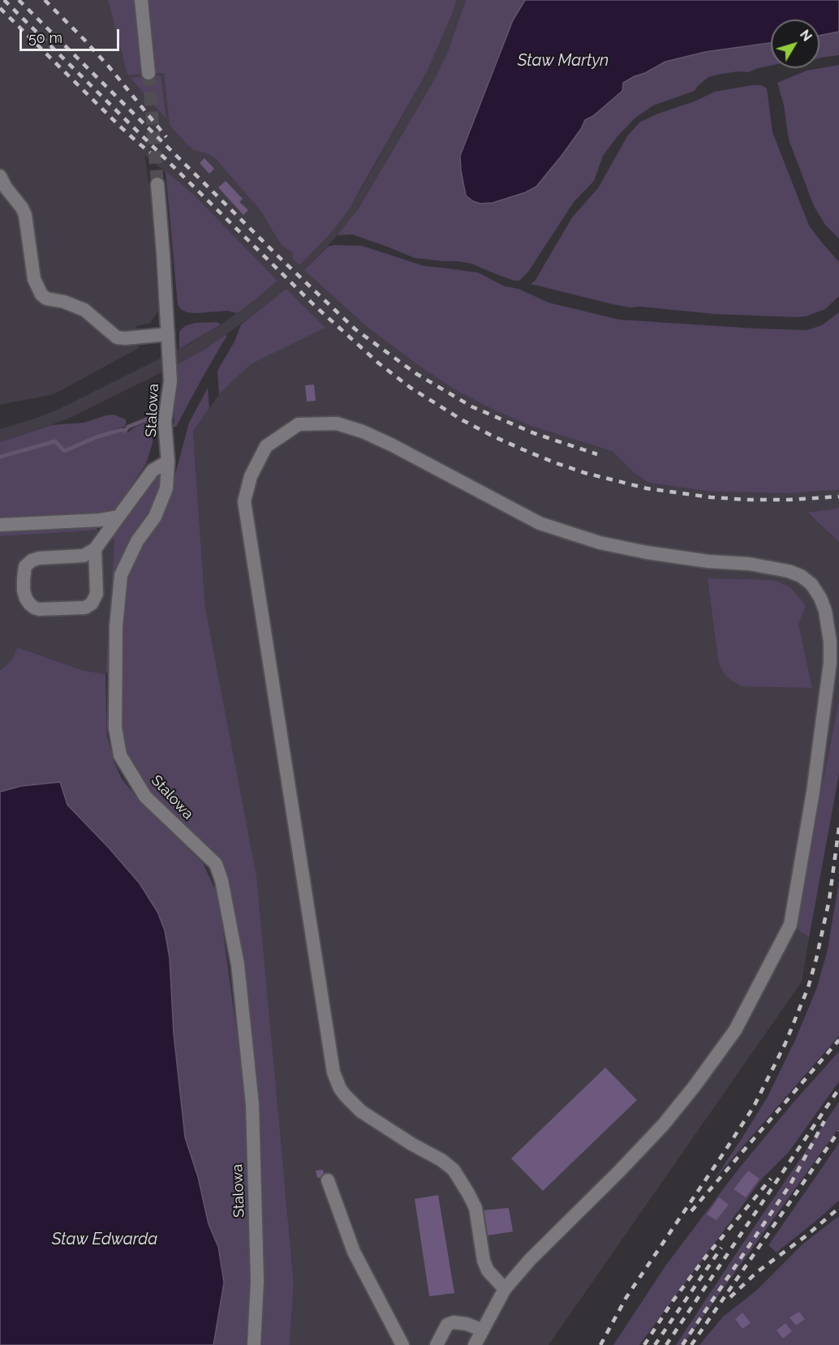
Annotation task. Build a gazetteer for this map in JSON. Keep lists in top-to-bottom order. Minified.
{"streets":{"street":["Stalowa"]},"water":["Staw Martyn","Staw Edwarda"],"scale_bar":"50 m","north":"top right"}
